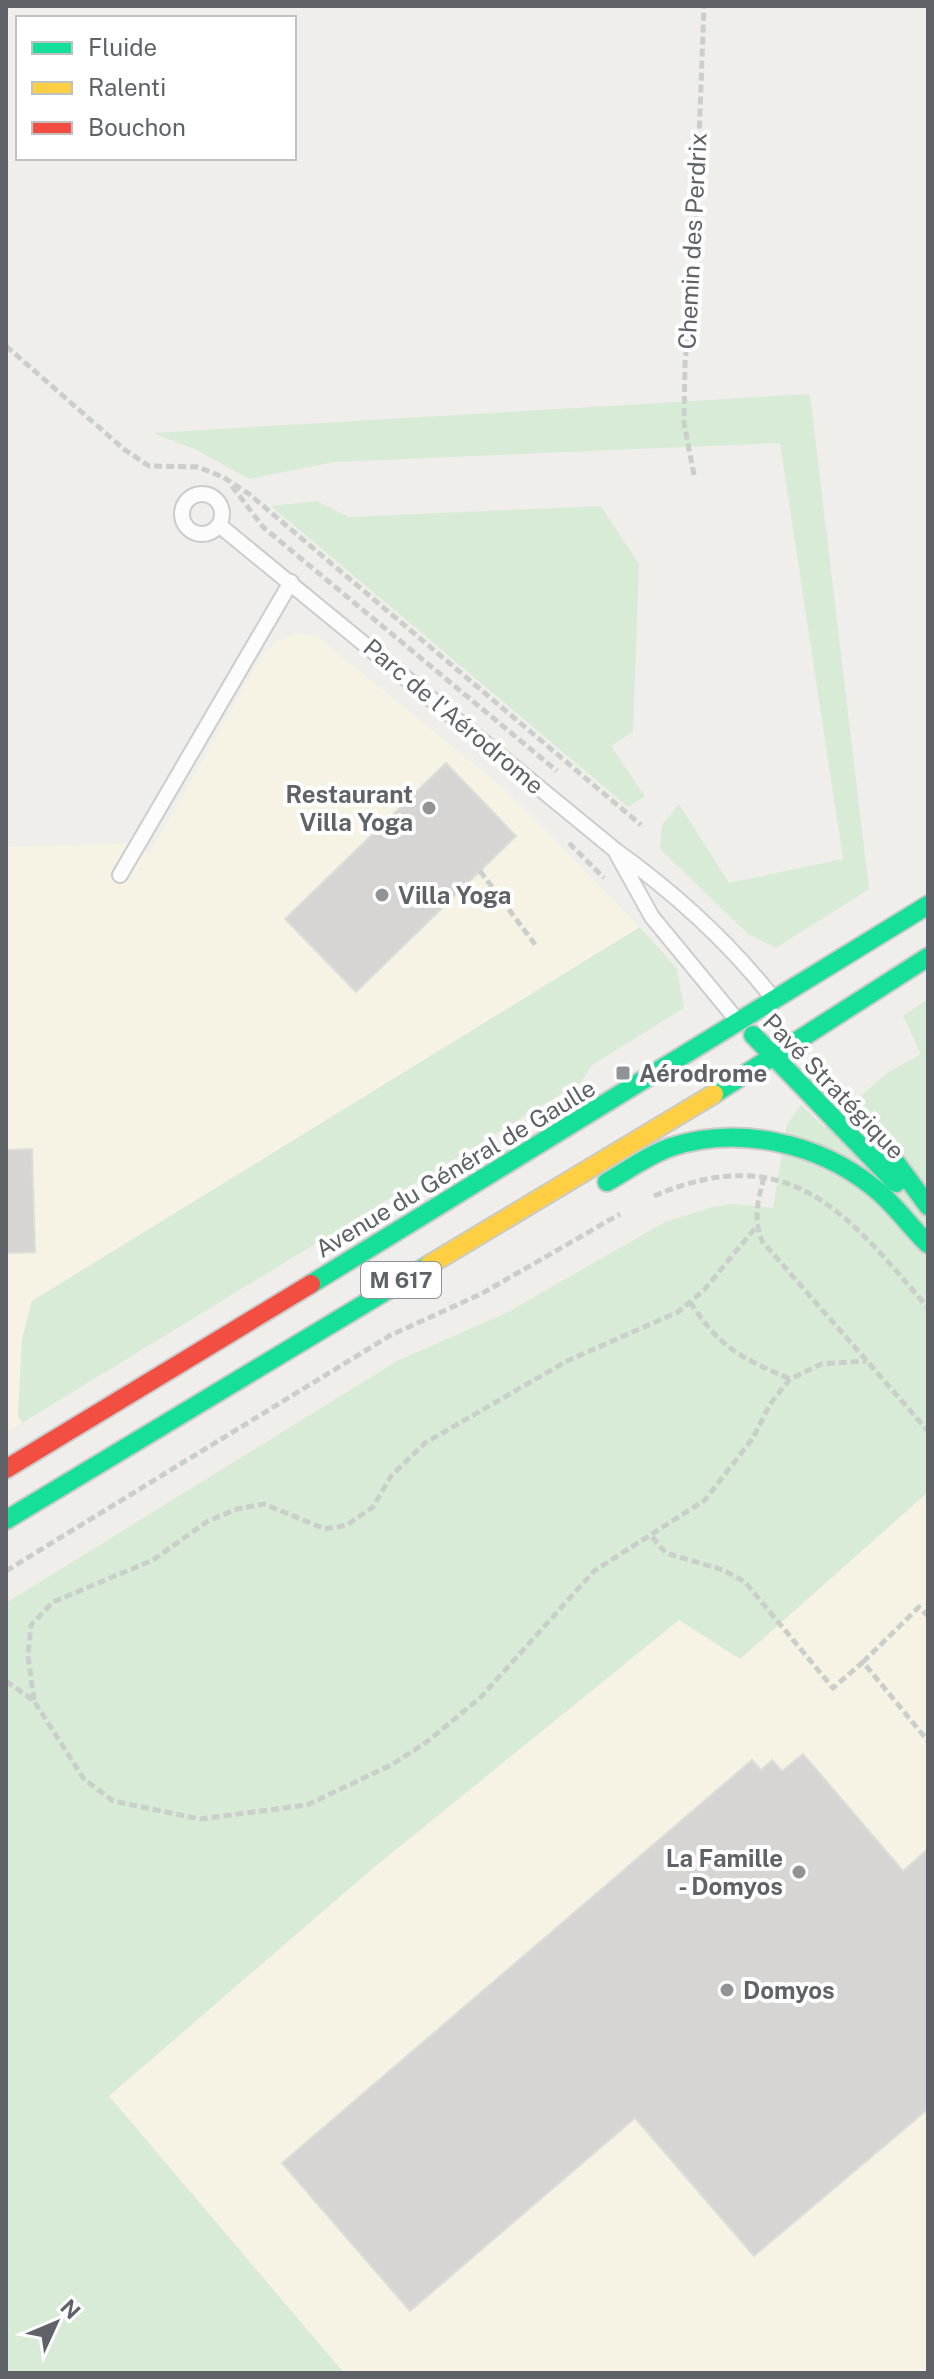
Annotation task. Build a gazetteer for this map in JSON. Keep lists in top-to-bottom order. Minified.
{"streets":{"main road":["Pavé Stratégique","Avenue du Général de Gaulle","M 617"],"lane":["Parc de l'Aérodrome"],"path":["Chemin des Perdrix"]},"crossings":[["Parc de l'Aérodrome","Pavé Stratégique"],["Parc de l'Aérodrome","Avenue du Général de Gaulle"],["Pavé Stratégique","Avenue du Général de Gaulle"],["Pavé Stratégique","M 617"]],"places":{"other":["Restaurant Villa Yoga","Villa Yoga","La Famille - Domyos","Domyos"],"transit":["Aérodrome"]},"legend":["Fluide","Ralenti","Bouchon"],"north":"top right"}
